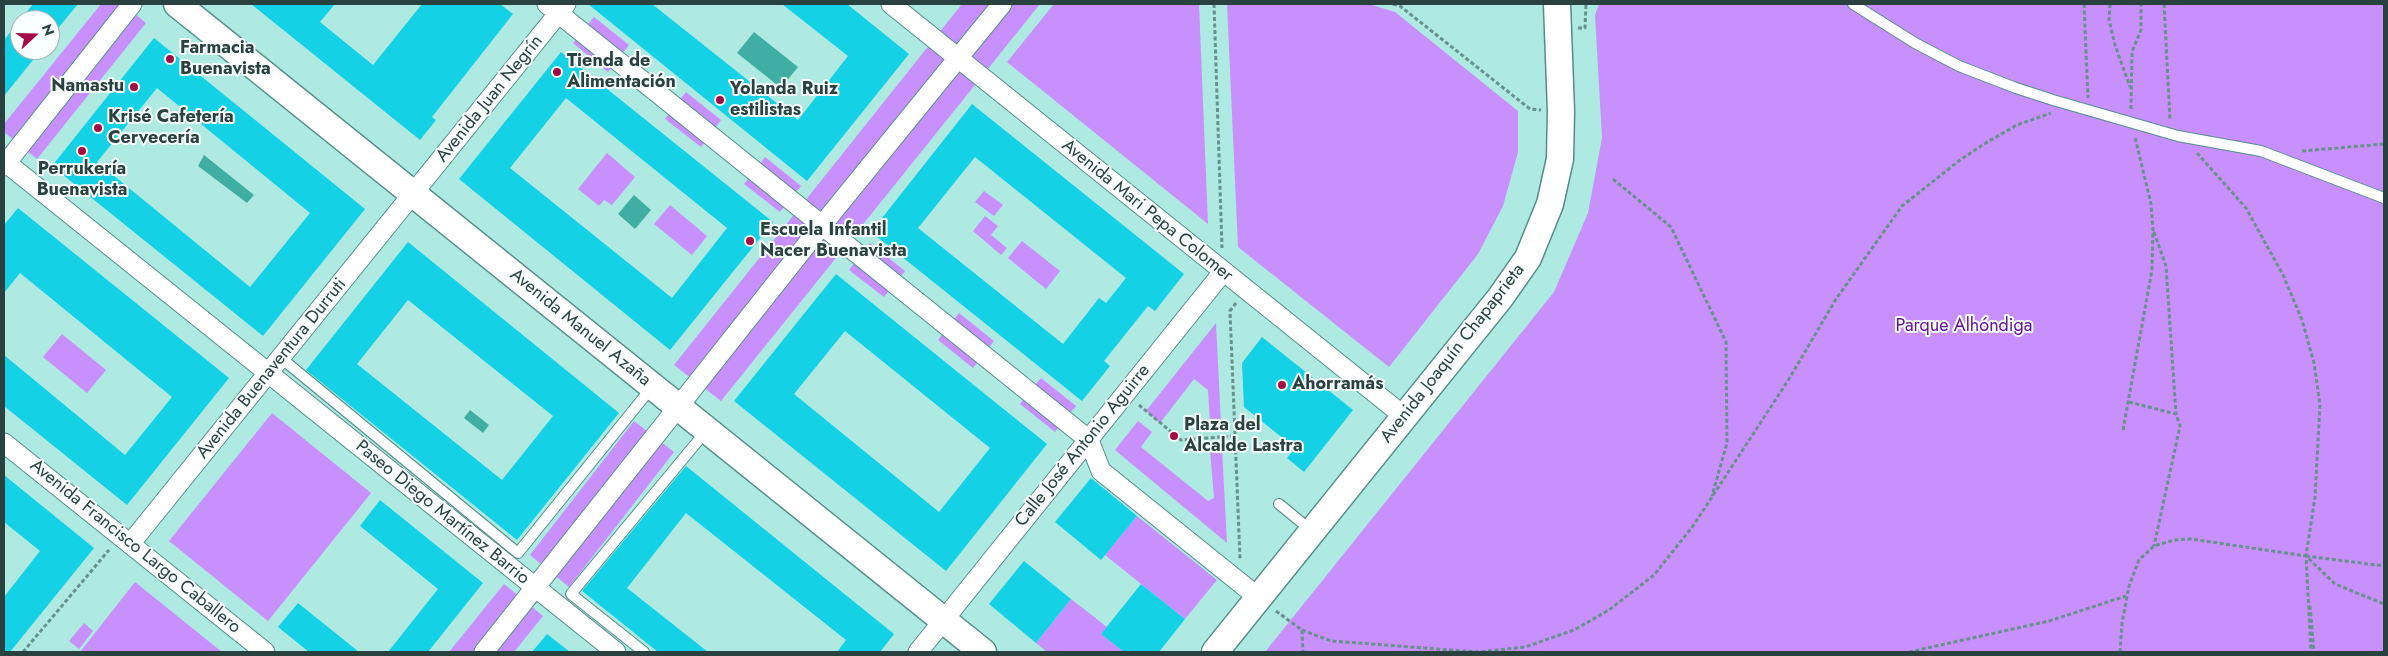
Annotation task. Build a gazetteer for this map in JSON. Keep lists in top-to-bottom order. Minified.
{"streets":{"street":["Avenida Juan Negrín","Avenida Mari Pepa Colomer","Avenida Manuel Azaña","Avenida Joaquín Chapaprieta","Avenida Buenaventura Durruti","Calle José Antonio Aguirre","Paseo Diego Martínez Barrio","Avenida Francisco Largo Caballero"]},"crossings":[["Avenida Juan Negrín","Avenida Manuel Azaña"],["Avenida Juan Negrín","Avenida Buenaventura Durruti"],["Avenida Mari Pepa Colomer","Avenida Joaquín Chapaprieta"],["Avenida Mari Pepa Colomer","Calle José Antonio Aguirre"],["Avenida Manuel Azaña","Avenida Buenaventura Durruti"],["Avenida Manuel Azaña","Calle José Antonio Aguirre"],["Avenida Buenaventura Durruti","Paseo Diego Martínez Barrio"],["Avenida Buenaventura Durruti","Avenida Francisco Largo Caballero"]],"parks":["Parque Alhóndiga"],"places":["Farmacia Buenavista","Tienda de Alimentación","Namastu","Yolanda Ruiz estilistas","Krisé Cafetería Cervecería","Perrukería Buenavista","Escuela Infantil Nacer Buenavista","Ahorramás","Plaza del Alcalde Lastra"],"north":"right"}
